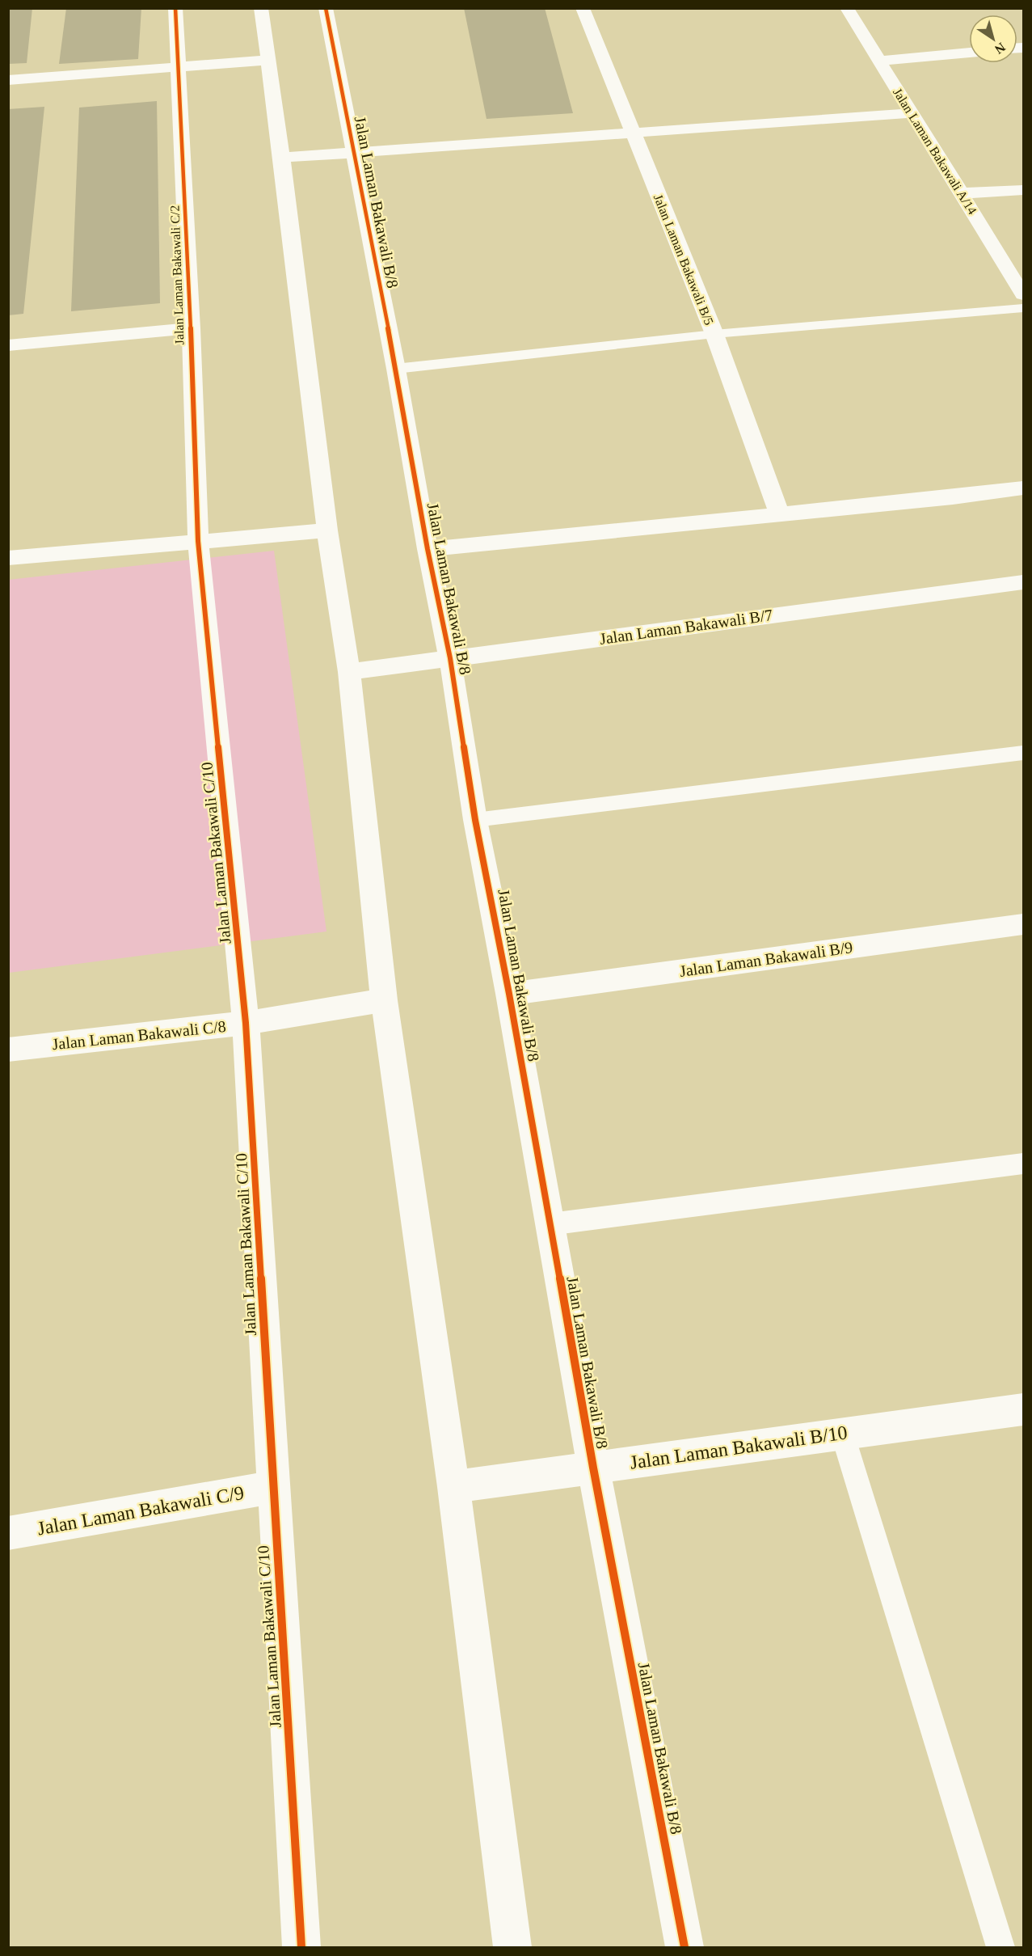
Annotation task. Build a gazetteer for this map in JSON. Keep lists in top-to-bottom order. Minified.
{"streets":{"street":["Jalan Laman Bakawali A/14","Jalan Laman Bakawali B/8","Jalan Laman Bakawali B/5","Jalan Laman Bakawali C/2","Jalan Laman Bakawali B/7","Jalan Laman Bakawali C/10","Jalan Laman Bakawali B/9","Jalan Laman Bakawali C/8","Jalan Laman Bakawali B/10","Jalan Laman Bakawali C/9"]},"crossings":[["Jalan Laman Bakawali B/8","Jalan Laman Bakawali B/7"],["Jalan Laman Bakawali B/8","Jalan Laman Bakawali B/9"],["Jalan Laman Bakawali B/8","Jalan Laman Bakawali B/10"],["Jalan Laman Bakawali C/2","Jalan Laman Bakawali C/10"],["Jalan Laman Bakawali C/10","Jalan Laman Bakawali C/8"],["Jalan Laman Bakawali C/10","Jalan Laman Bakawali C/9"]],"north":"bottom right"}
